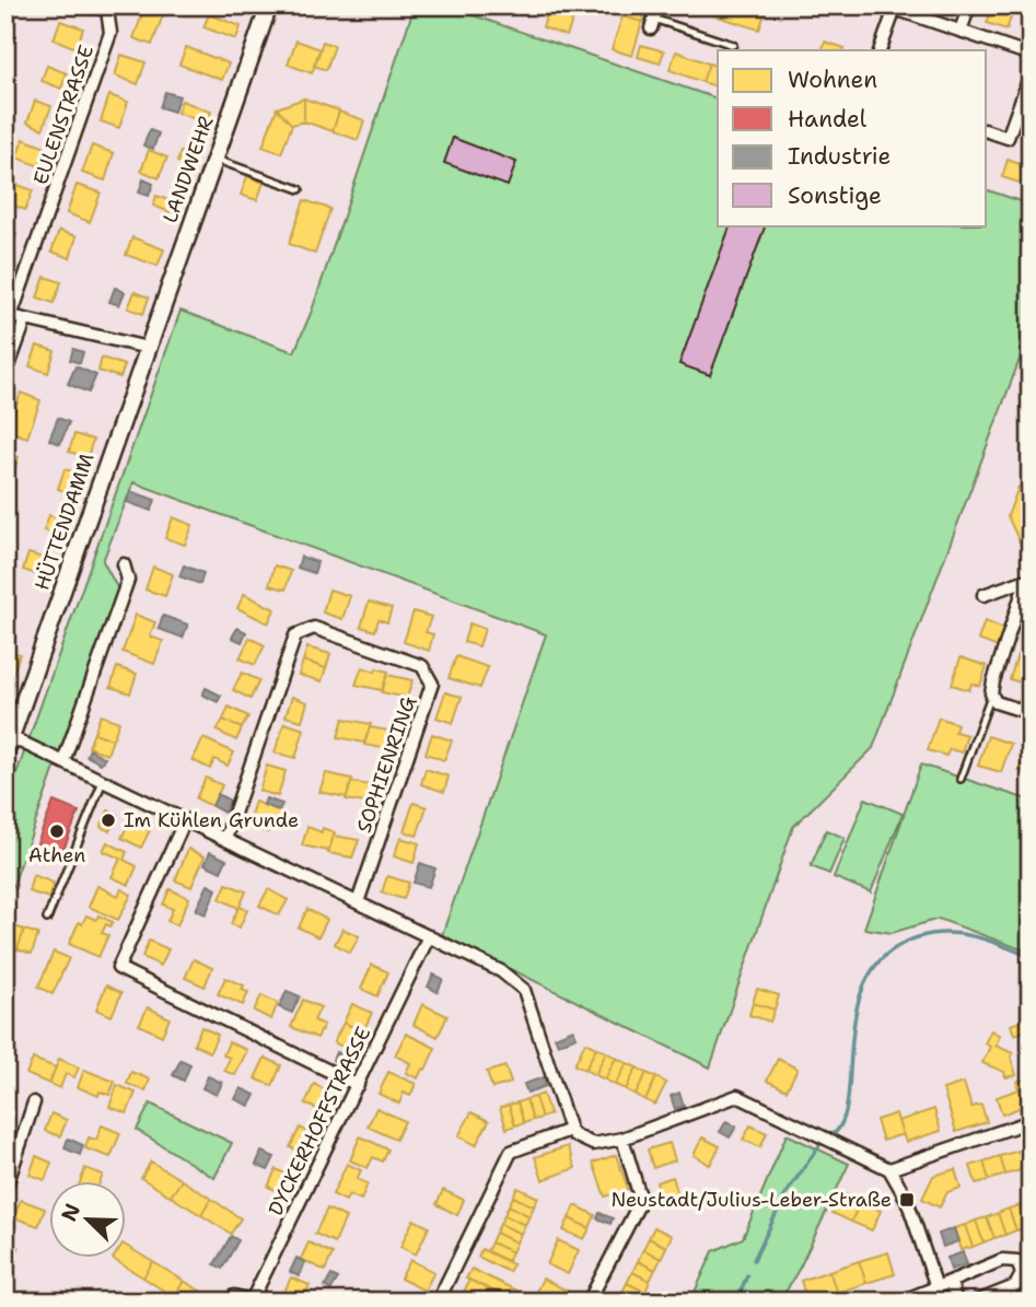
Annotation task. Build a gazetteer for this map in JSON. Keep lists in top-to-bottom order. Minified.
{"streets":{"street":["EULENSTRASSE","LANDWEHR","HÜTTENDAMM","SOPHIENRING","DYCKERHOFFSTRASSE"]},"crossings":[["LANDWEHR","HÜTTENDAMM"]],"places":{"other":["Im Kühlen Grunde","Athen"],"transit":["Neustadt/Julius-Leber-Straße"]},"legend":["Wohnen","Handel","Industrie","Sonstige"],"north":"top left"}
